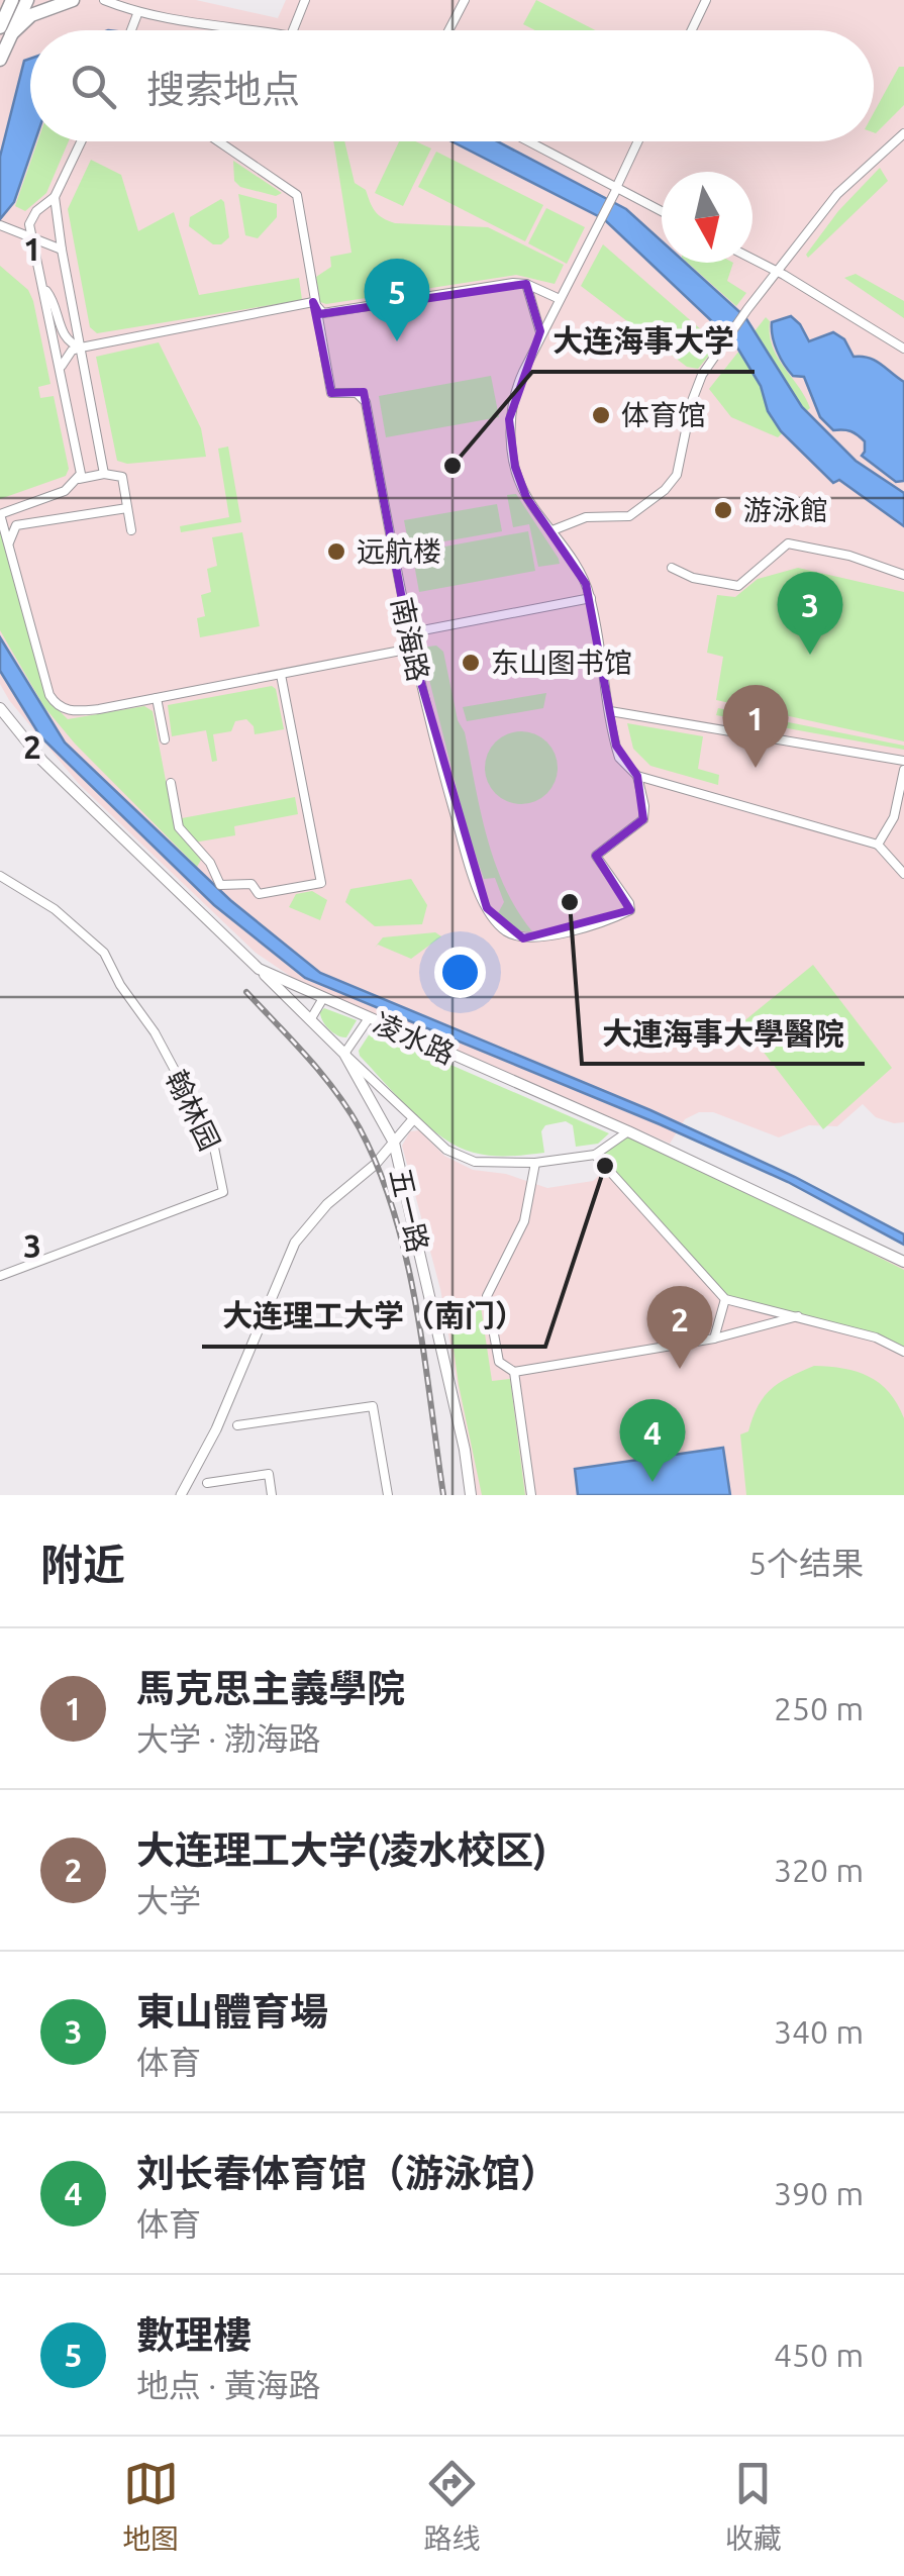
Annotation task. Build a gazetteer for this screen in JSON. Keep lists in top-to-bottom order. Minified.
{"streets":{"main road":["凌水路","五一路"],"street":["南海路","翰林园"]},"crossings":[["凌水路","五一路"]],"places":["体育馆","大连海事大学","游泳館","远航楼","东山图书馆","大連海事大學醫院","大连理工大学（南门）"],"north":"bottom","page":{"search":"搜索地点","pins":["5","3","1","2","4"],"heading":["附近","5个结果"],"list":[{"mark":"1","name":"馬克思主義學院","note":"大学 · 渤海路","value":"250 m"},{"mark":"2","name":"大连理工大学(凌水校区)","note":"大学","value":"320 m"},{"mark":"3","name":"東山體育場","note":"体育","value":"340 m"},{"mark":"4","name":"刘长春体育馆（游泳馆）","note":"体育","value":"390 m"},{"mark":"5","name":"數理樓","note":"地点 · 黃海路","value":"450 m"}],"nav":["地图","路线","收藏"]},"grid":{"rows":["1","2","3"]}}
